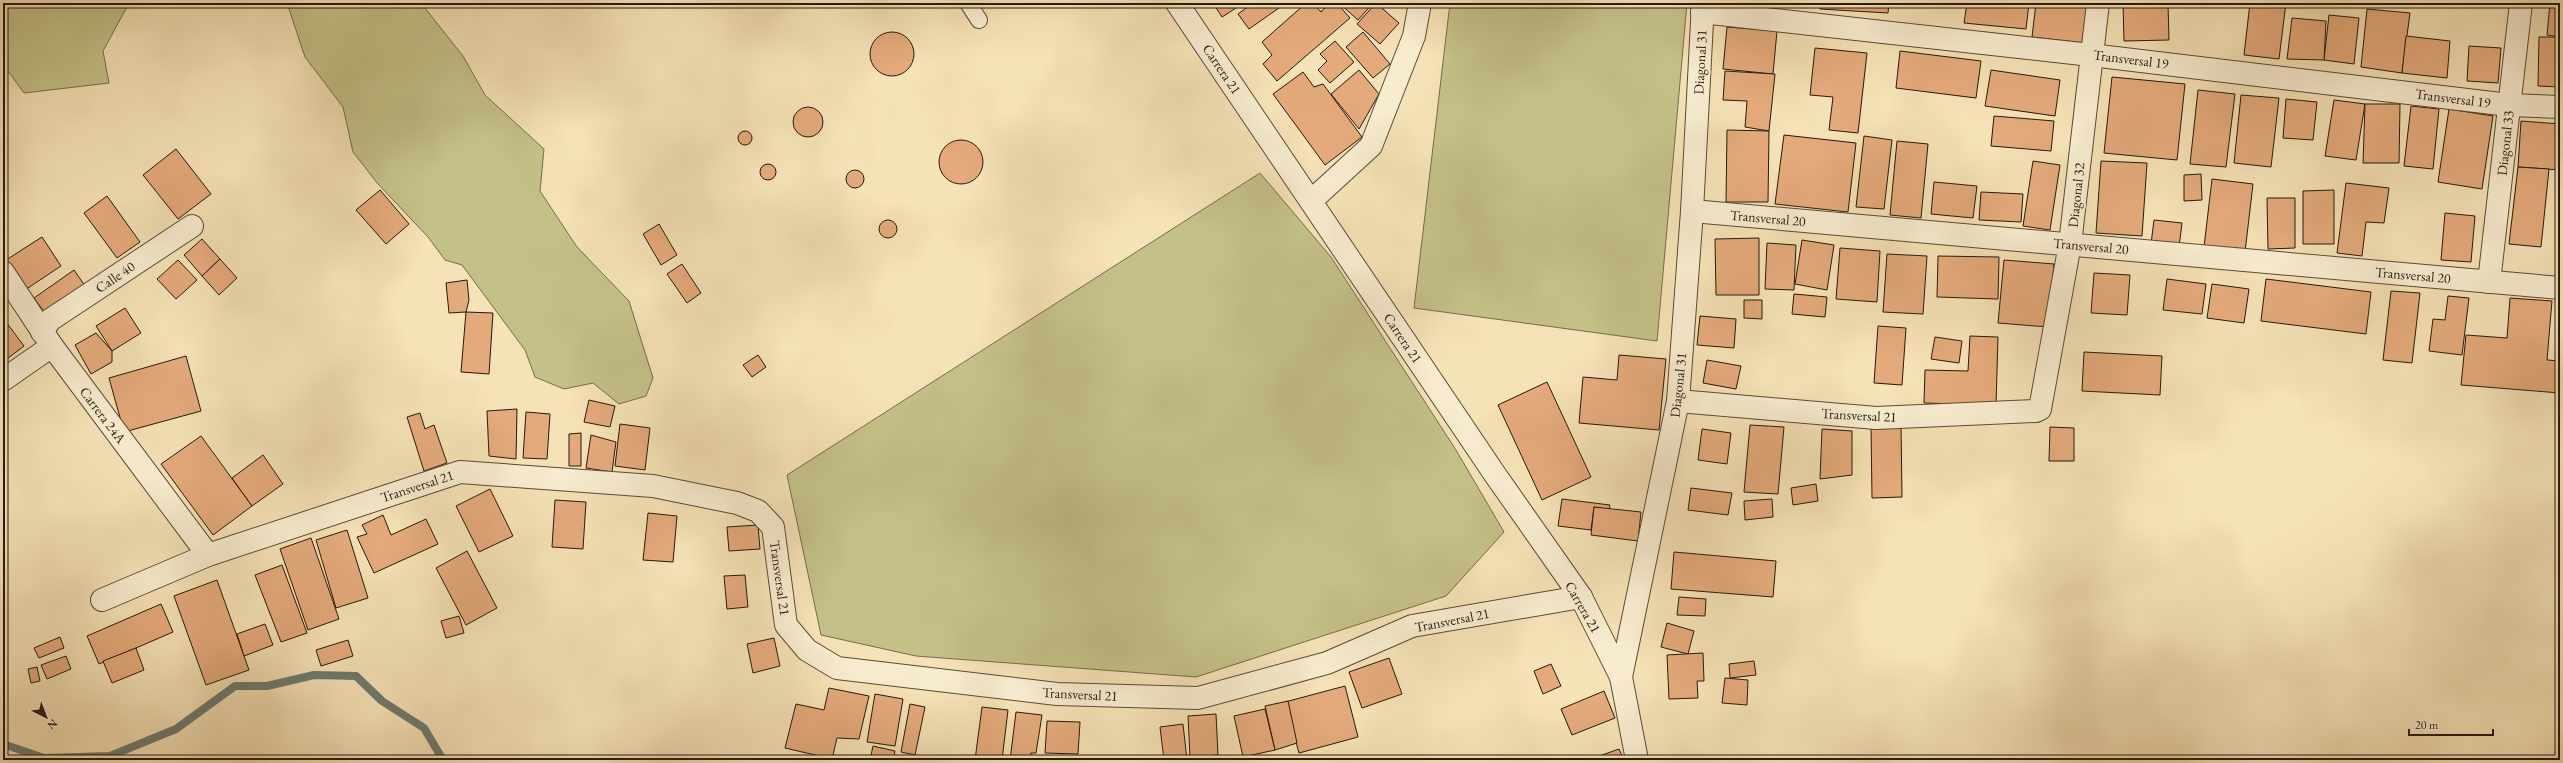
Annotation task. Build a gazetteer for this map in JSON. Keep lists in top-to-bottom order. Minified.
{"streets":{"street":["Transversal 19","Diagonal 31","Carrera 21","Diagonal 33","Diagonal 32","Transversal 20","Calle 40","Carrera 24A","Transversal 21"]},"crossings":[["Transversal 19","Diagonal 31"],["Transversal 19","Diagonal 33"],["Transversal 19","Diagonal 32"],["Diagonal 31","Carrera 21"],["Diagonal 31","Transversal 20"],["Diagonal 31","Transversal 21"],["Carrera 21","Transversal 21"],["Diagonal 33","Transversal 20"],["Diagonal 32","Transversal 20"],["Diagonal 32","Transversal 21"],["Calle 40","Carrera 24A"],["Carrera 24A","Transversal 21"]],"scale_bar":"20 m","north":"bottom right"}
